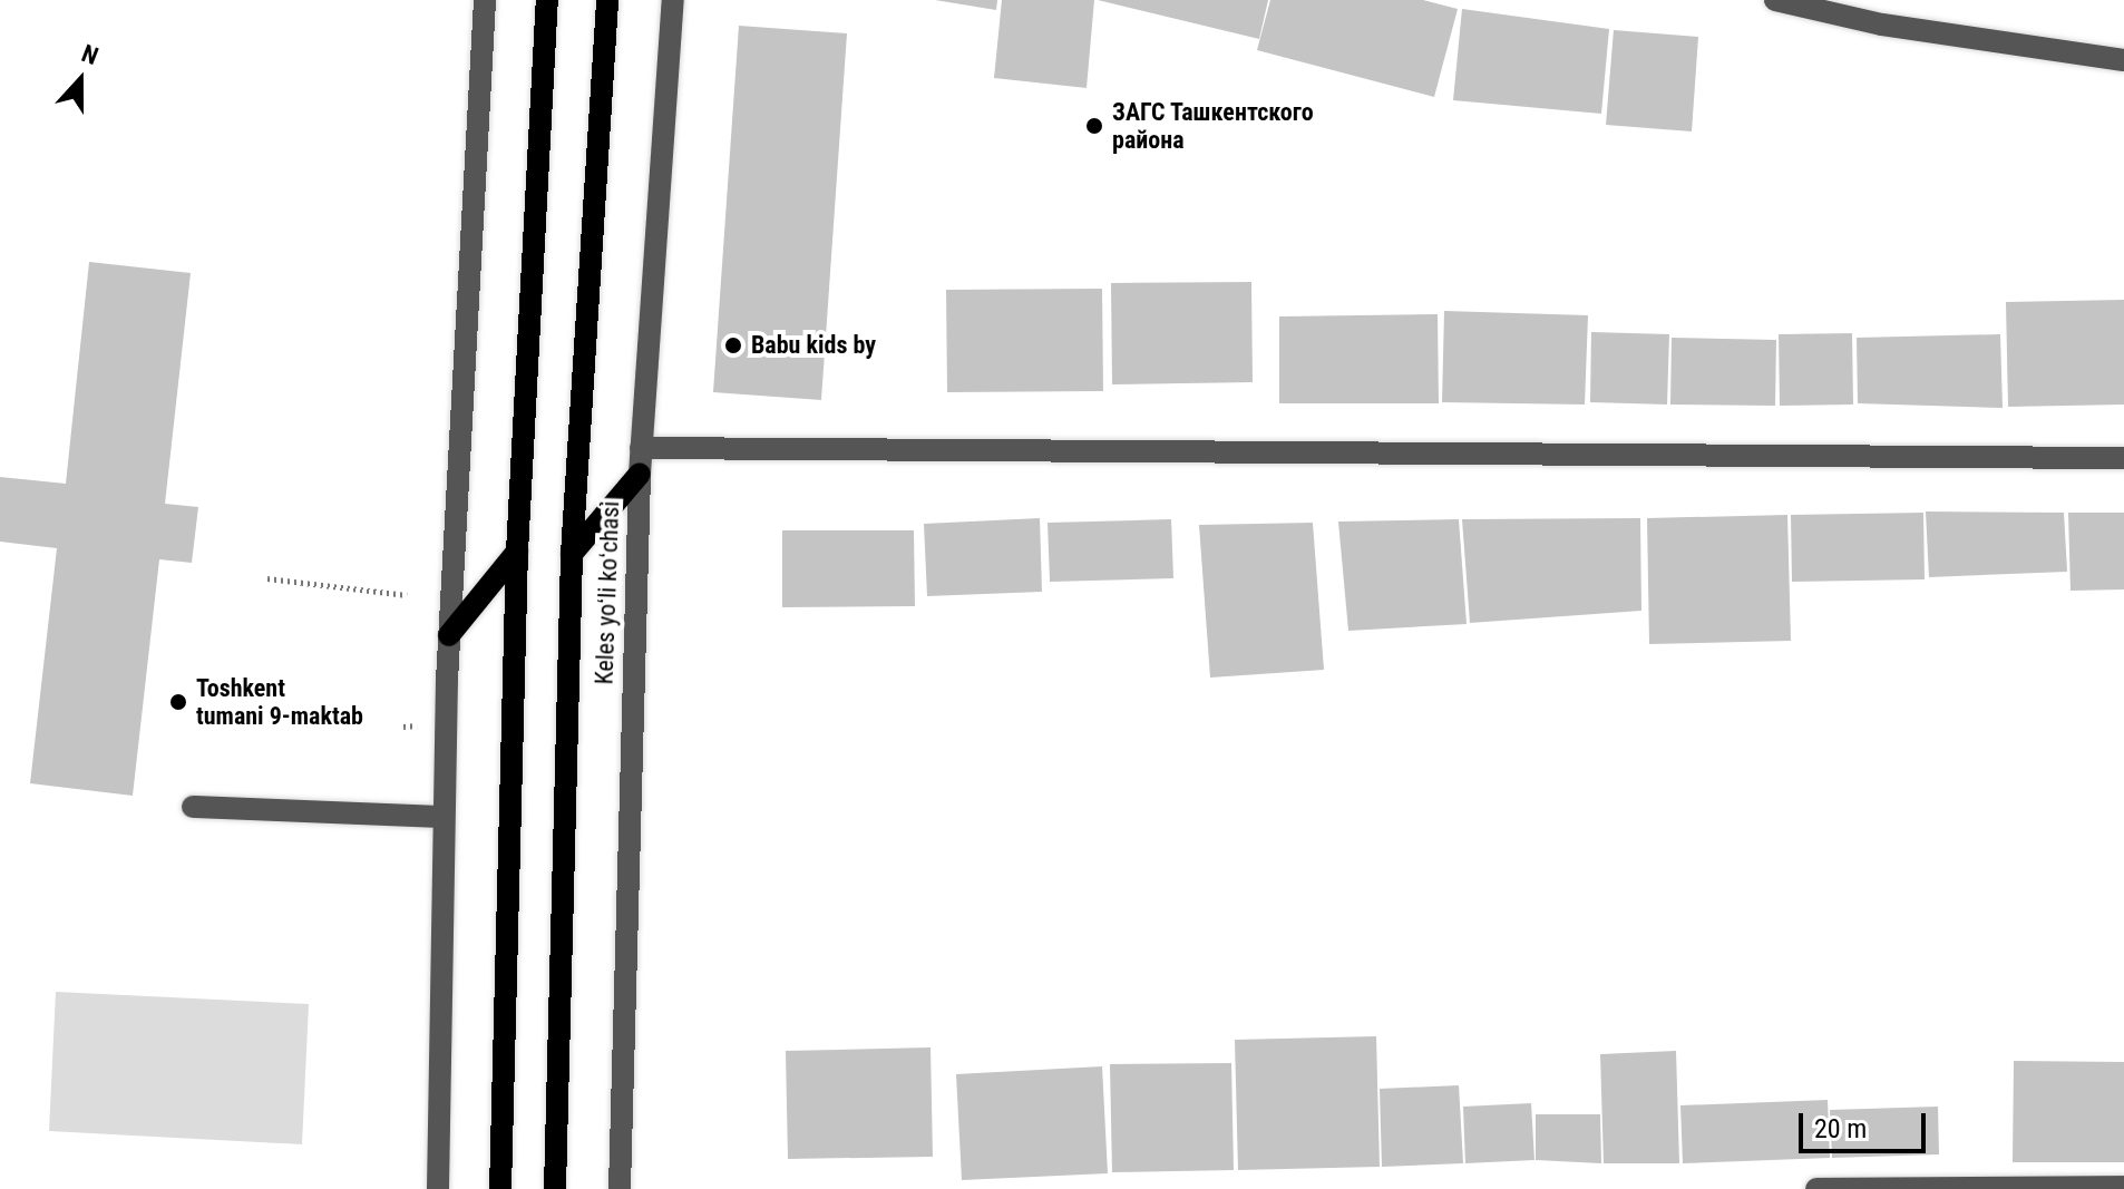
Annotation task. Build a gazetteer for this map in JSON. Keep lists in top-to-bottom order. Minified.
{"streets":{"main road":["Keles yoʻli koʻchasi"]},"places":["ЗАГС Ташкентского района","Babu kids by","Toshkent tumani 9-maktab"],"scale_bar":"20 m","north":"top"}
